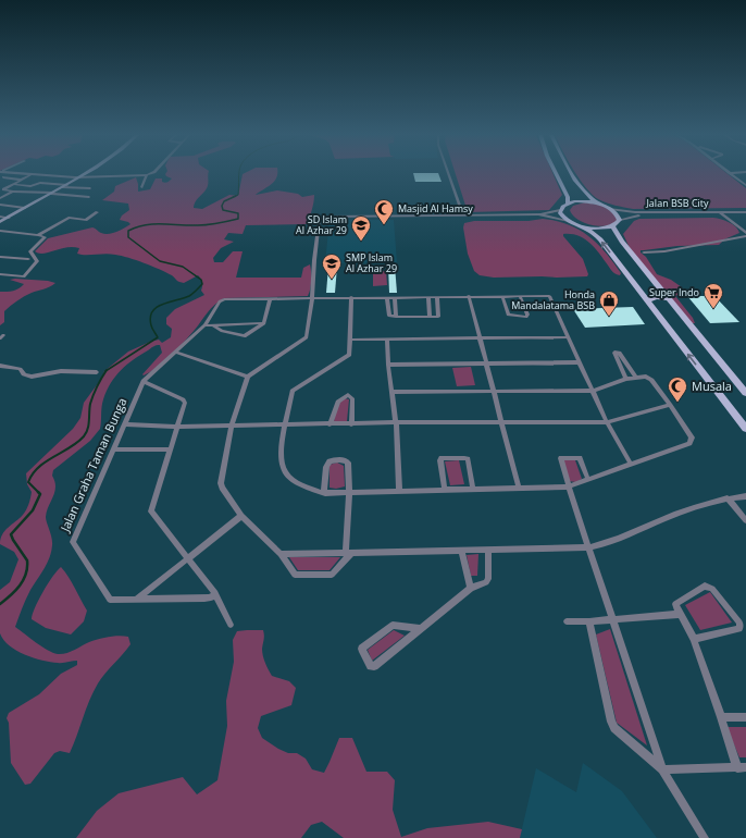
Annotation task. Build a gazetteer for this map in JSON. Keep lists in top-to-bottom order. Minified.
{"streets":{"street":["Jalan BSB City","Jalan Graha Taman Bunga"]},"places":{"mosque":["Masjid Al Hamsy","Musala"],"school or university":["SD Islam Al Azhar 29","SMP Islam Al Azhar 29"],"supermarket":["Super Indo"],"shop":["Honda Mandalatama BSB"]}}
